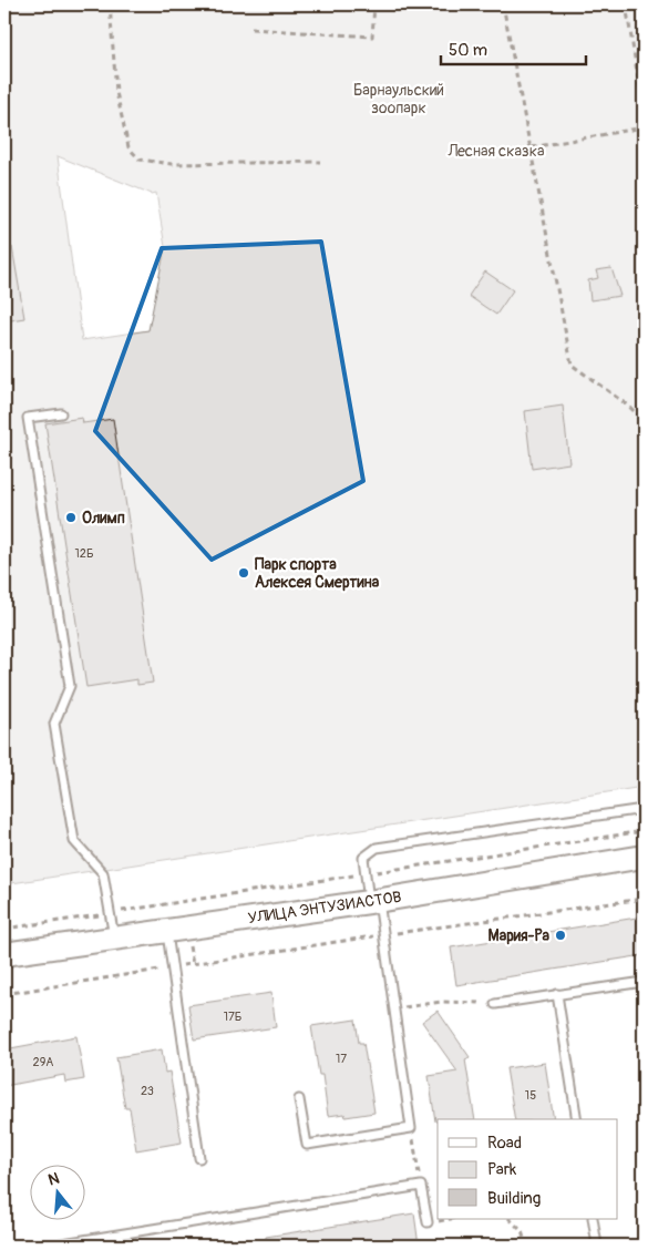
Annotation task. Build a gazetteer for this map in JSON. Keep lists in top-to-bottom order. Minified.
{"streets":{"street":["УЛИЦА ЭНТУЗИАСТОВ"]},"parks":["Барнаульский зоопарк","Лесная сказка"],"places":["Олимп","Парк спорта Алексея Смертина","Мария-Ра"],"house_numbers":["12Б","17Б","17","29А","23","15"],"legend":["Road","Park","Building"],"scale_bar":"50 m","north":"top"}
